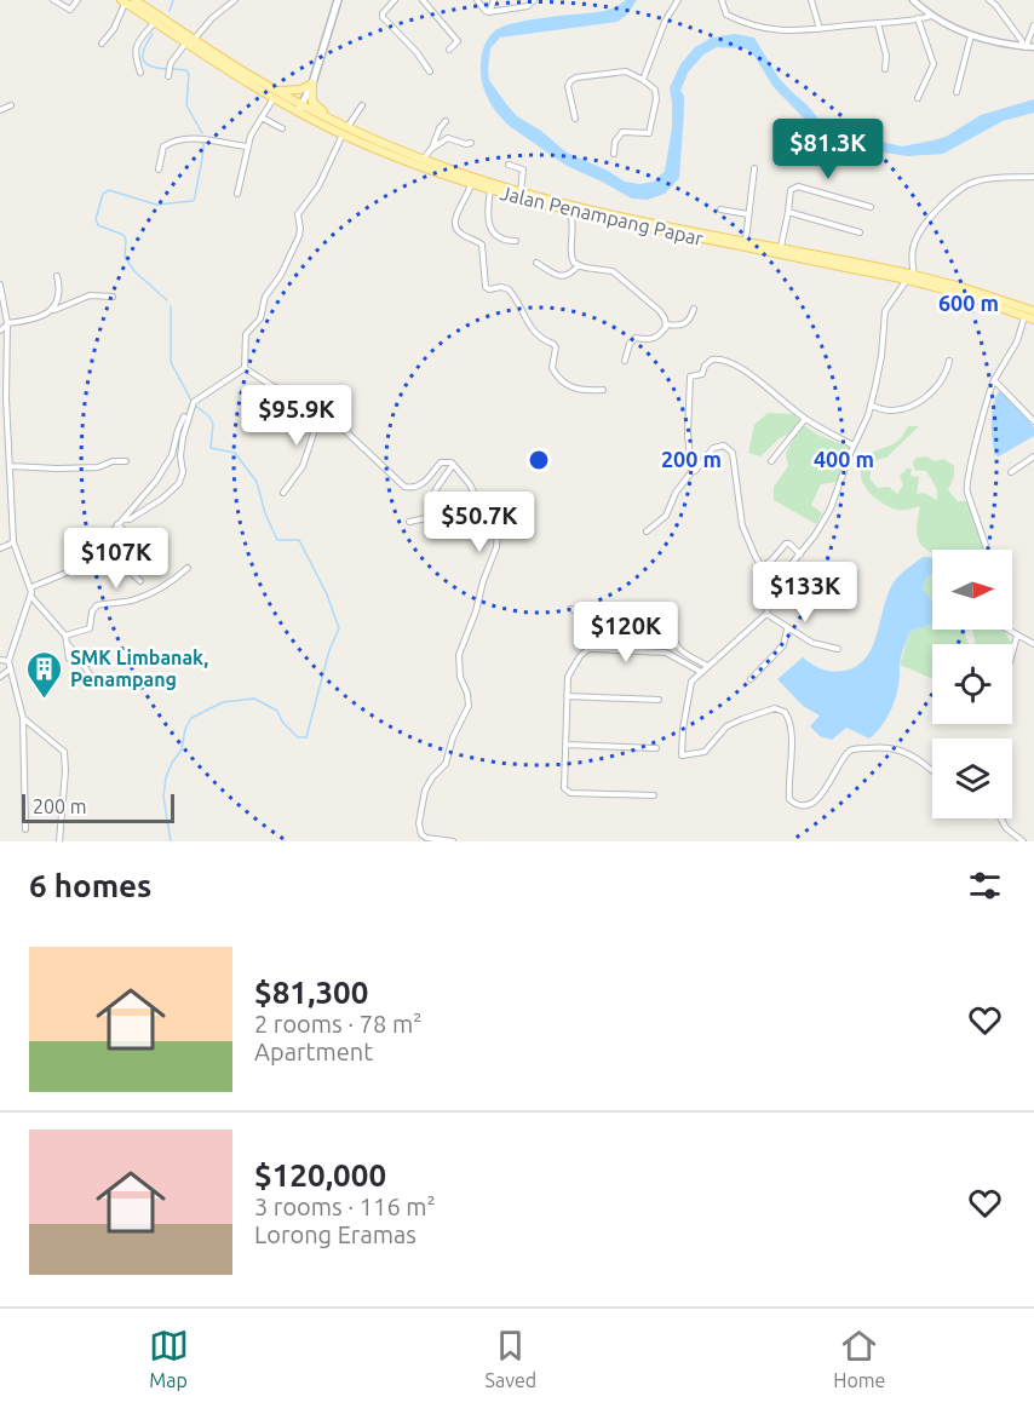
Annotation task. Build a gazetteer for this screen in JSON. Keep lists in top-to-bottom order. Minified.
{"streets":{"main road":["Jalan Penampang Papar"]},"places":{"building":["SMK Limbanak, Penampang"]},"scale_bar":"200 m","north":"right","page":{"price":["$81.3K","$95.9K","$50.7K","$107K","$133K","$120K"],"scale":"200 m","heading":"6 homes","list":[{"name":"$81,300","note":"2 rooms · 78 m² · Apartment"},{"name":"$120,000","note":"3 rooms · 116 m² · Lorong Eramas"}],"tabs":["Map","Saved","Home"]},"rings":["600 m","200 m","400 m"]}
